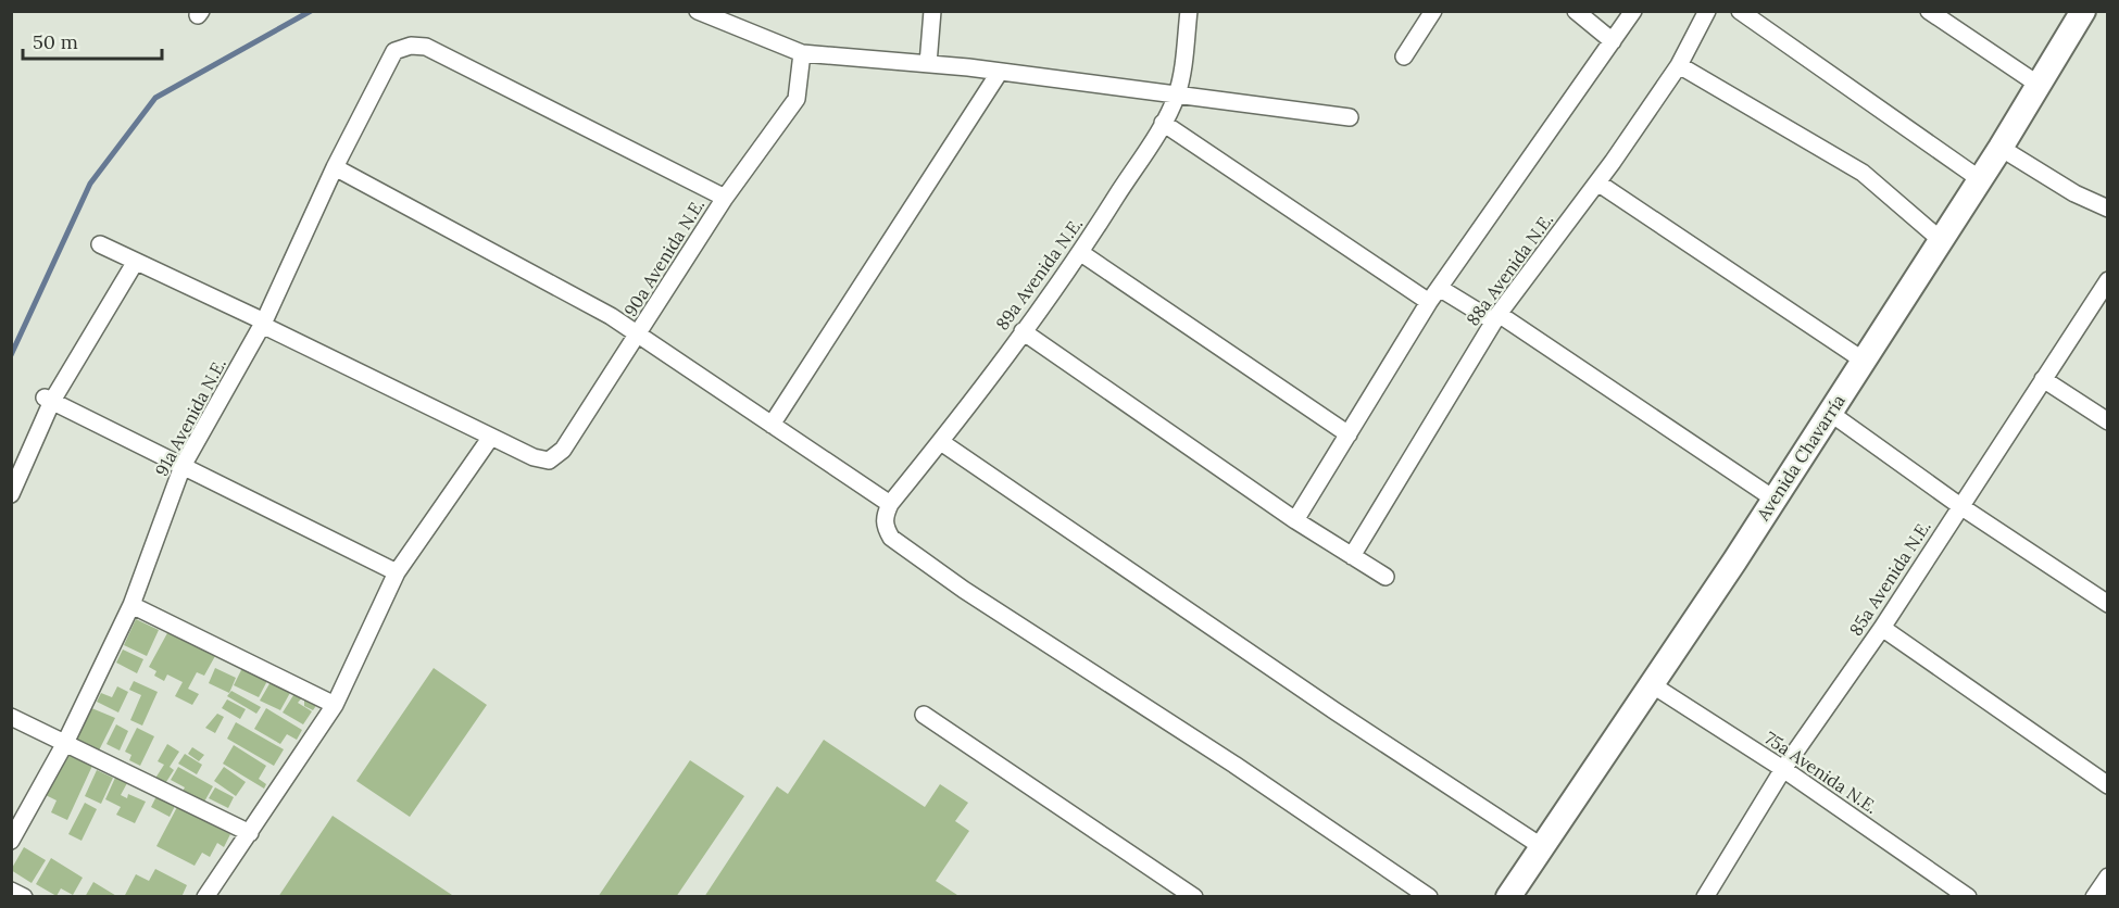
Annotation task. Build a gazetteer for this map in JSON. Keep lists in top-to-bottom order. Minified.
{"streets":{"street":["90a Avenida N.E.","88a Avenida N.E.","89a Avenida N.E.","91a Avenida N.E.","Avenida Chavarría","85a Avenida N.E.","75a Avenida N.E."]},"crossings":[["90a Avenida N.E.","91a Avenida N.E."],["Avenida Chavarría","75a Avenida N.E."],["85a Avenida N.E.","75a Avenida N.E."]],"scale_bar":"50 m"}
